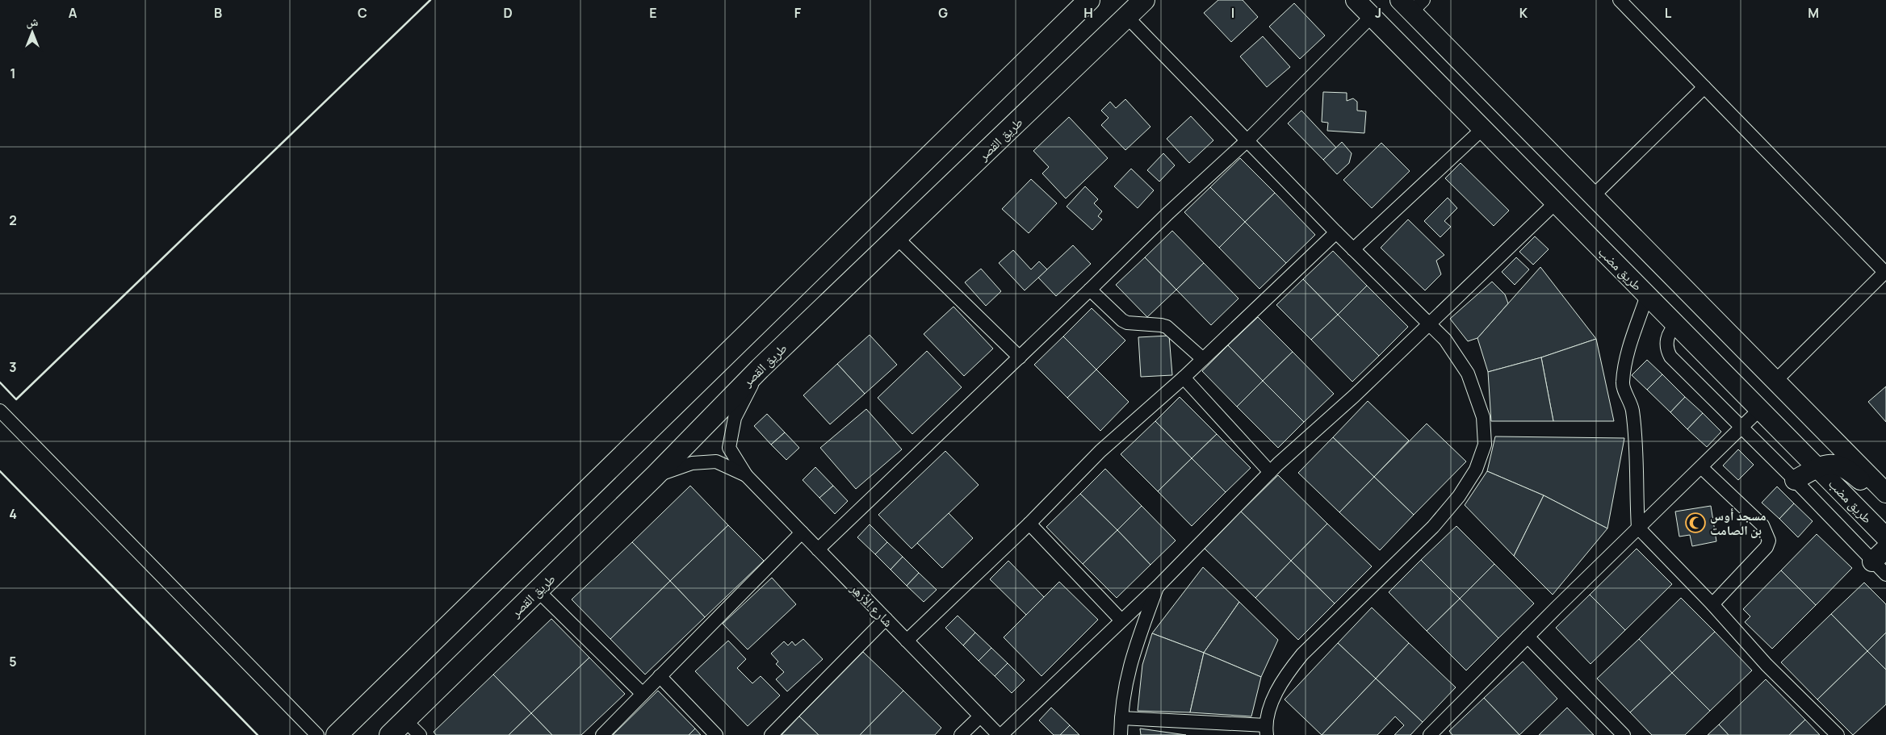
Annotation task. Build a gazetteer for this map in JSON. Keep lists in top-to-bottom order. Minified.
{"streets":{"main road":["طريق القصر","طريق مضب"],"street":["شارع الأزهر"]},"crossings":[["طريق القصر","شارع الأزهر"]],"places":{"mosque":["مسجد أوس بن الصامت"]},"north":"top","grid":{"columns":["A","B","C","D","E","F","G","H","I","J","K","L","M"],"rows":["1","2","3","4","5"]}}
